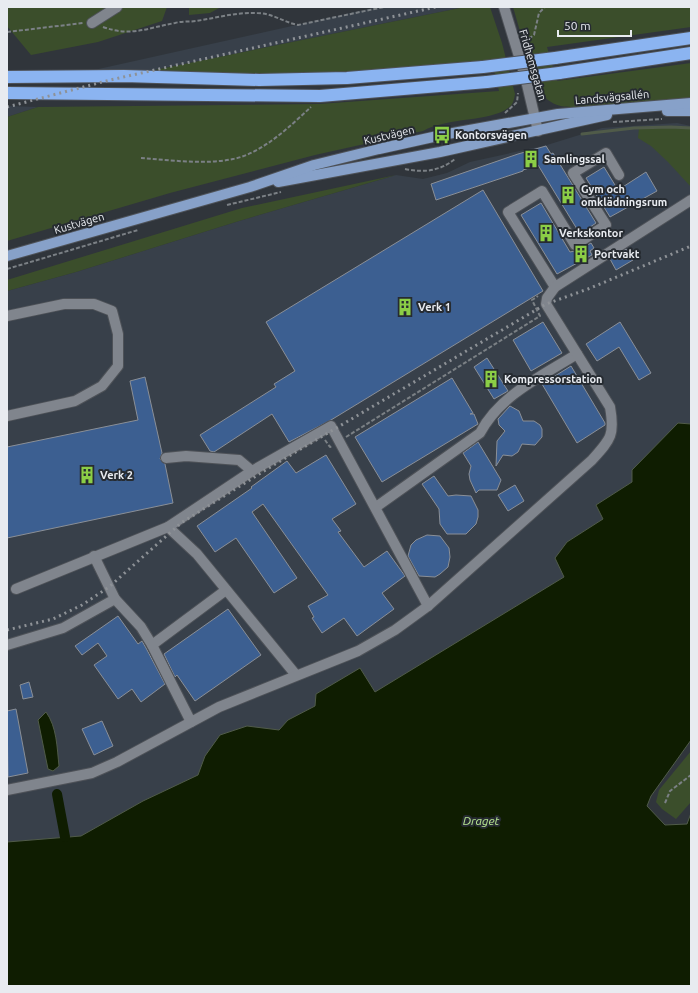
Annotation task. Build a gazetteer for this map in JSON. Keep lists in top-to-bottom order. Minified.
{"streets":{"main road":["Landsvägsallén","Kustvägen"],"street":["Fridhemsgatan"]},"crossings":[["Fridhemsgatan","Landsvägsallén"],["Fridhemsgatan","Kustvägen"],["Landsvägsallén","Kustvägen"]],"water":["Draget"],"places":{"bus stop":["Kontorsvägen"],"building":["Samlingssal","Gym och omklädningsrum","Verkskontor","Portvakt","Verk 1","Kompressorstation","Verk 2"]},"scale_bar":"50 m"}
